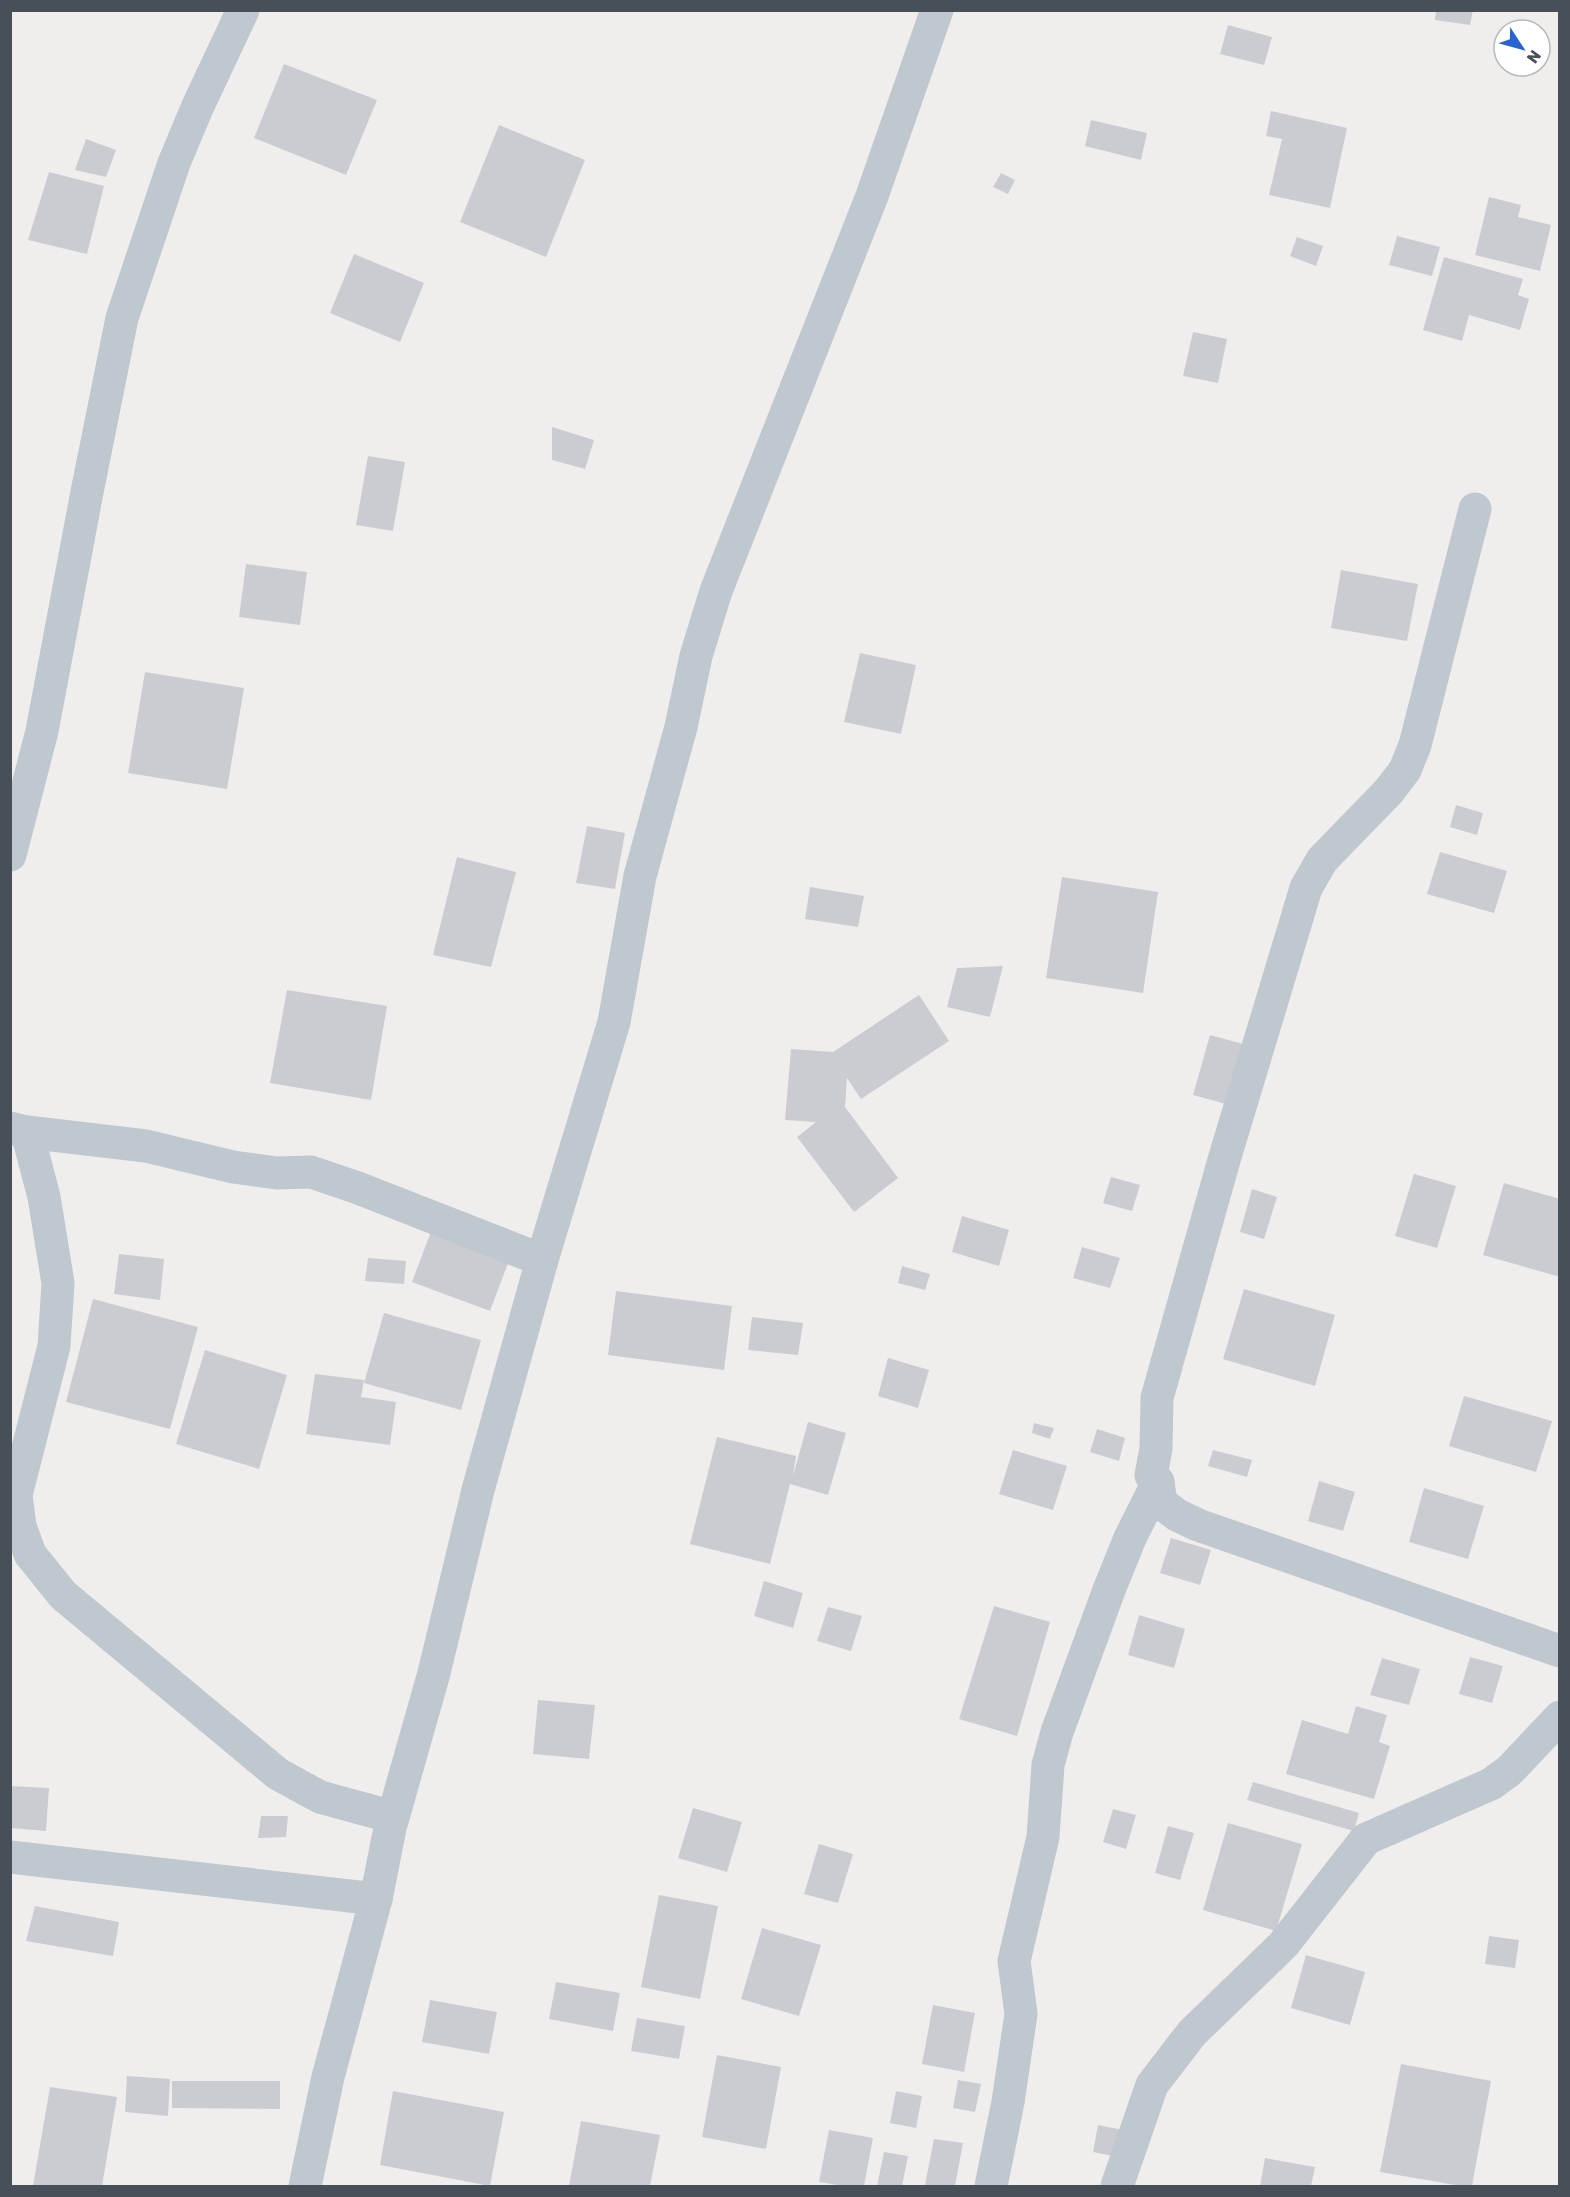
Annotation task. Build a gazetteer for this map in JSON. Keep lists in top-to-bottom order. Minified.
{"north":"bottom right"}
